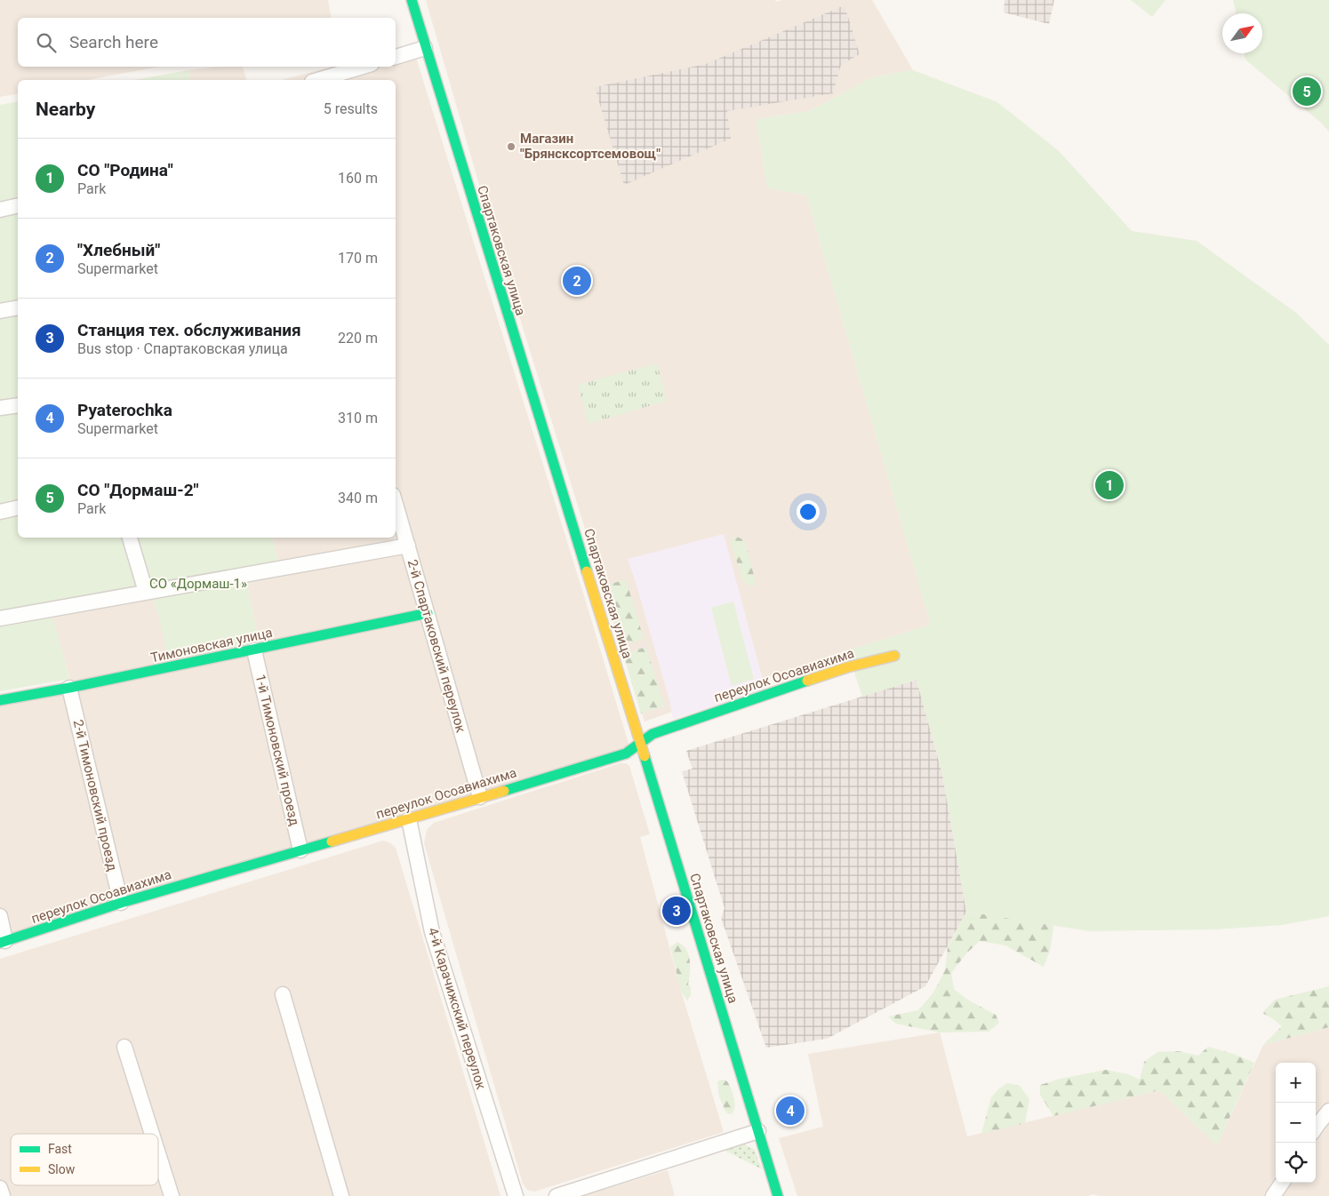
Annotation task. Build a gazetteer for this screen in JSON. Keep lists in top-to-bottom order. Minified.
{"streets":{"street":["Спартаковская улица","Тимоновская улица","2-й Спартаковский переулок","переулок Осоавиахима","1-й Тимоновский проезд","2-й Тимоновский проезд","4-й Карачижский переулок"]},"crossings":[["Спартаковская улица","переулок Осоавиахима"],["Тимоновская улица","2-й Спартаковский переулок"],["Тимоновская улица","1-й Тимоновский проезд"],["Тимоновская улица","2-й Тимоновский проезд"],["2-й Спартаковский переулок","переулок Осоавиахима"],["переулок Осоавиахима","1-й Тимоновский проезд"],["переулок Осоавиахима","2-й Тимоновский проезд"],["переулок Осоавиахима","4-й Карачижский переулок"]],"parks":["СО «Дормаш-1»"],"places":["Магазин \"Брянсксортсемовощ\""],"legend":["Fast","Slow"],"north":"top right","page":{"search":"Search here","pins":["5","2","1","3","4"],"heading":["Nearby","5 results"],"list":[{"mark":"1","name":"СО \"Родина\"","note":"Park","value":"160 m"},{"mark":"2","name":"\"Хлебный\"","note":"Supermarket","value":"170 m"},{"mark":"3","name":"Станция тех. обслуживания","note":"Bus stop · Спартаковская улица","value":"220 m"},{"mark":"4","name":"Pyaterochka","note":"Supermarket","value":"310 m"},{"mark":"5","name":"СО \"Дормаш-2\"","note":"Park","value":"340 m"}],"map_buttons":["+","−"]}}
